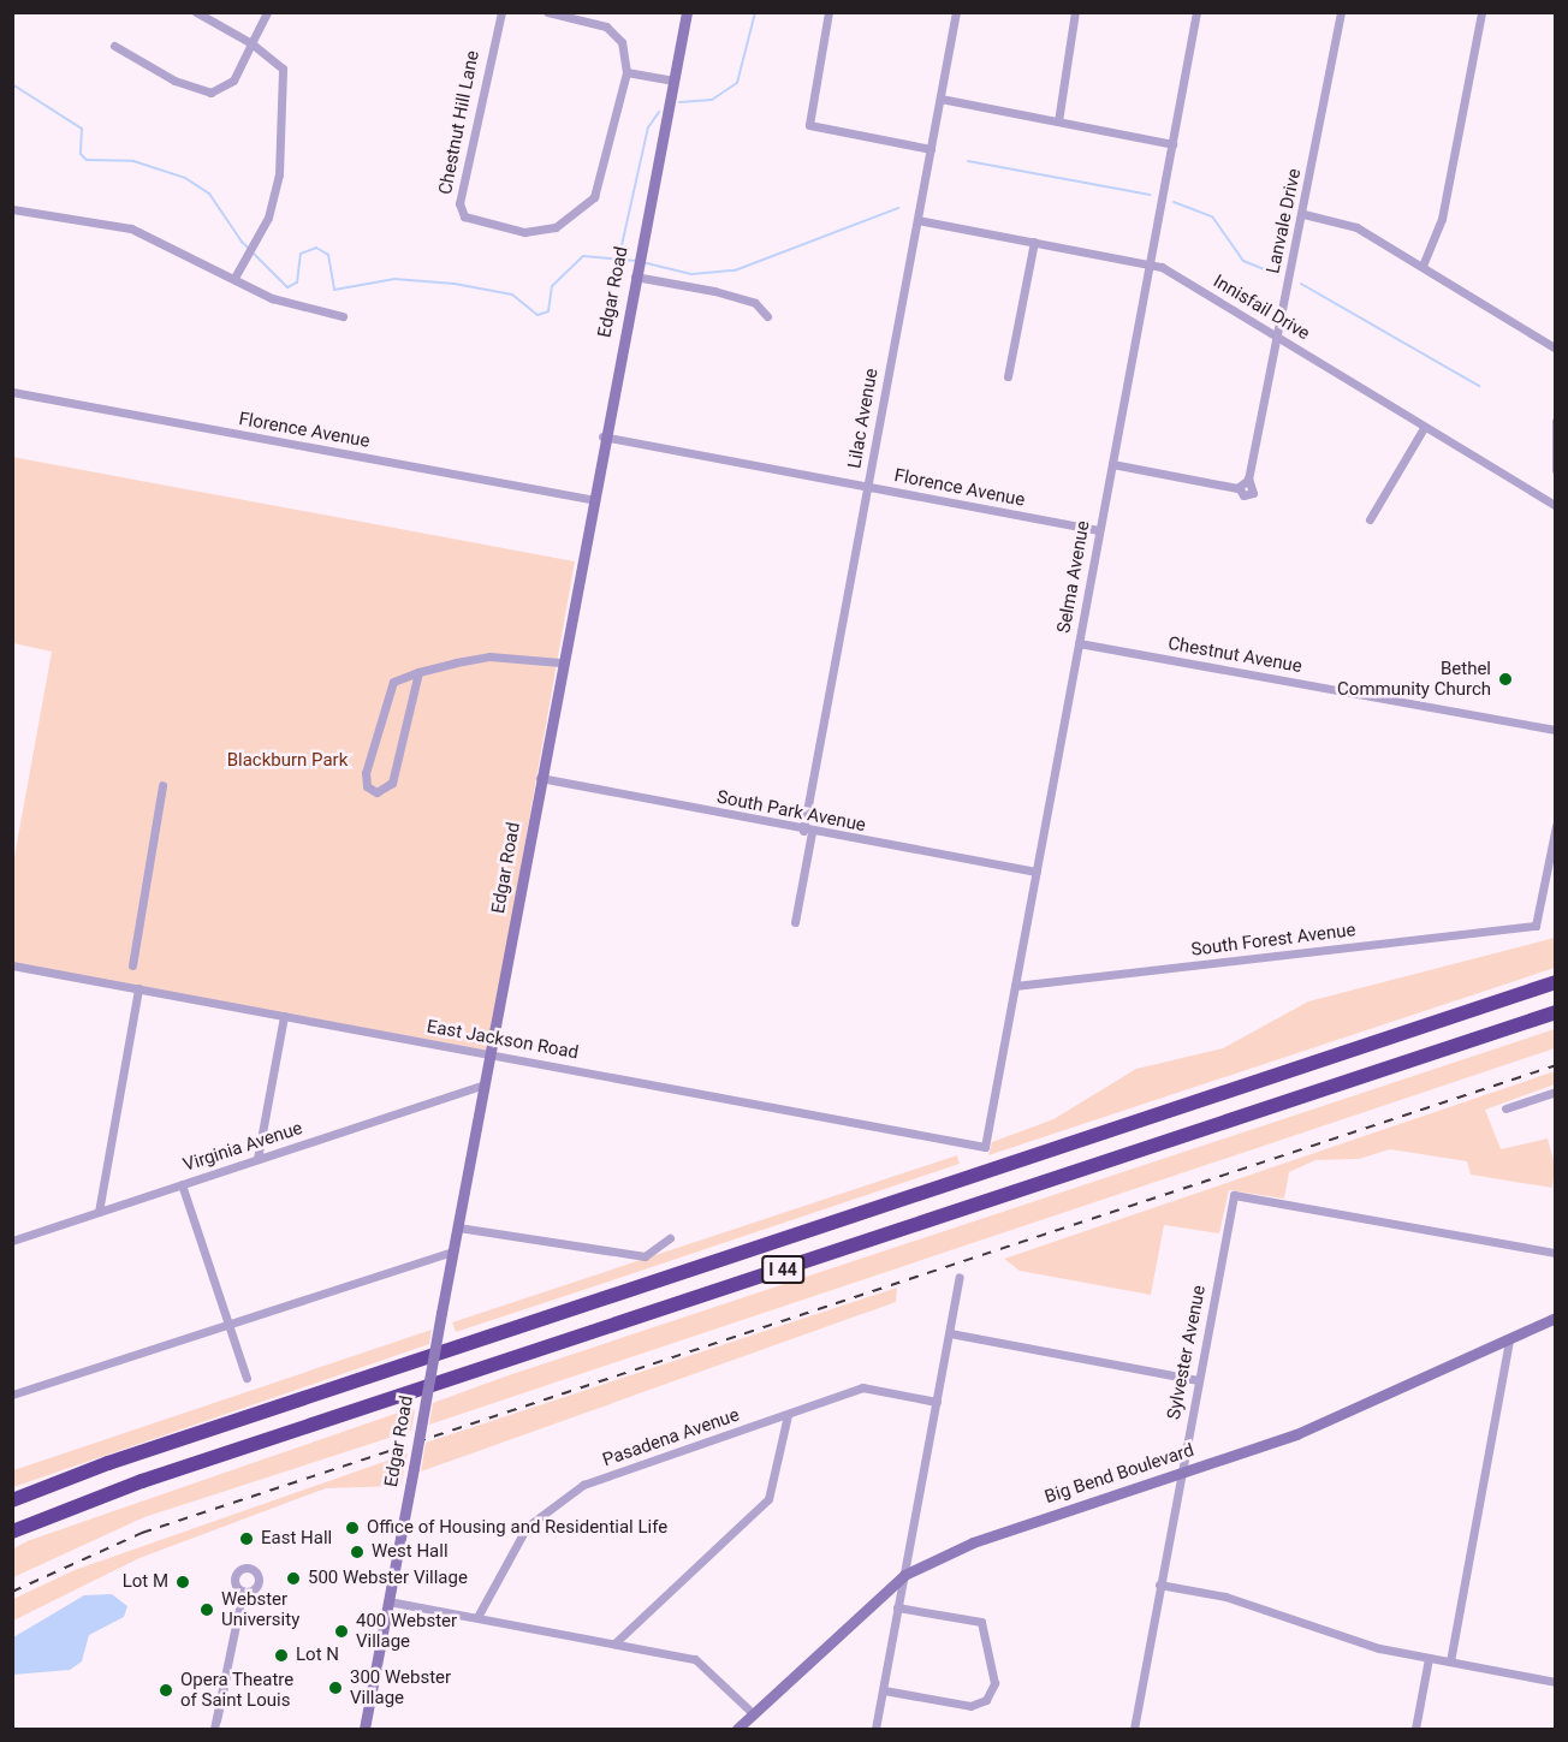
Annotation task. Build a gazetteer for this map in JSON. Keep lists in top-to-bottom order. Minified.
{"streets":{"highway":["I 44"],"street":["Chestnut Hill Lane","Lanvale Drive","Edgar Road","Innisfail Drive","Lilac Avenue","Florence Avenue","Selma Avenue","Chestnut Avenue","South Park Avenue","South Forest Avenue","East Jackson Road","Virginia Avenue","Sylvester Avenue","Pasadena Avenue","Big Bend Boulevard"]},"crossings":[["Lanvale Drive","Innisfail Drive"],["Lanvale Drive","Selma Avenue"],["Edgar Road","Florence Avenue"],["Edgar Road","South Park Avenue"],["Edgar Road","East Jackson Road"],["Edgar Road","Virginia Avenue"],["Innisfail Drive","Lilac Avenue"],["Innisfail Drive","Selma Avenue"],["Lilac Avenue","Florence Avenue"],["Lilac Avenue","South Park Avenue"],["Florence Avenue","Selma Avenue"],["Selma Avenue","Chestnut Avenue"],["Selma Avenue","South Park Avenue"],["Selma Avenue","South Forest Avenue"],["Selma Avenue","East Jackson Road"],["Sylvester Avenue","Big Bend Boulevard"]],"parks":["Blackburn Park"],"places":["Bethel Community Church","Office of Housing and Residential Life","East Hall","West Hall","500 Webster Village","Lot M","Webster University","400 Webster Village","Lot N","300 Webster Village","Opera Theatre of Saint Louis"]}
